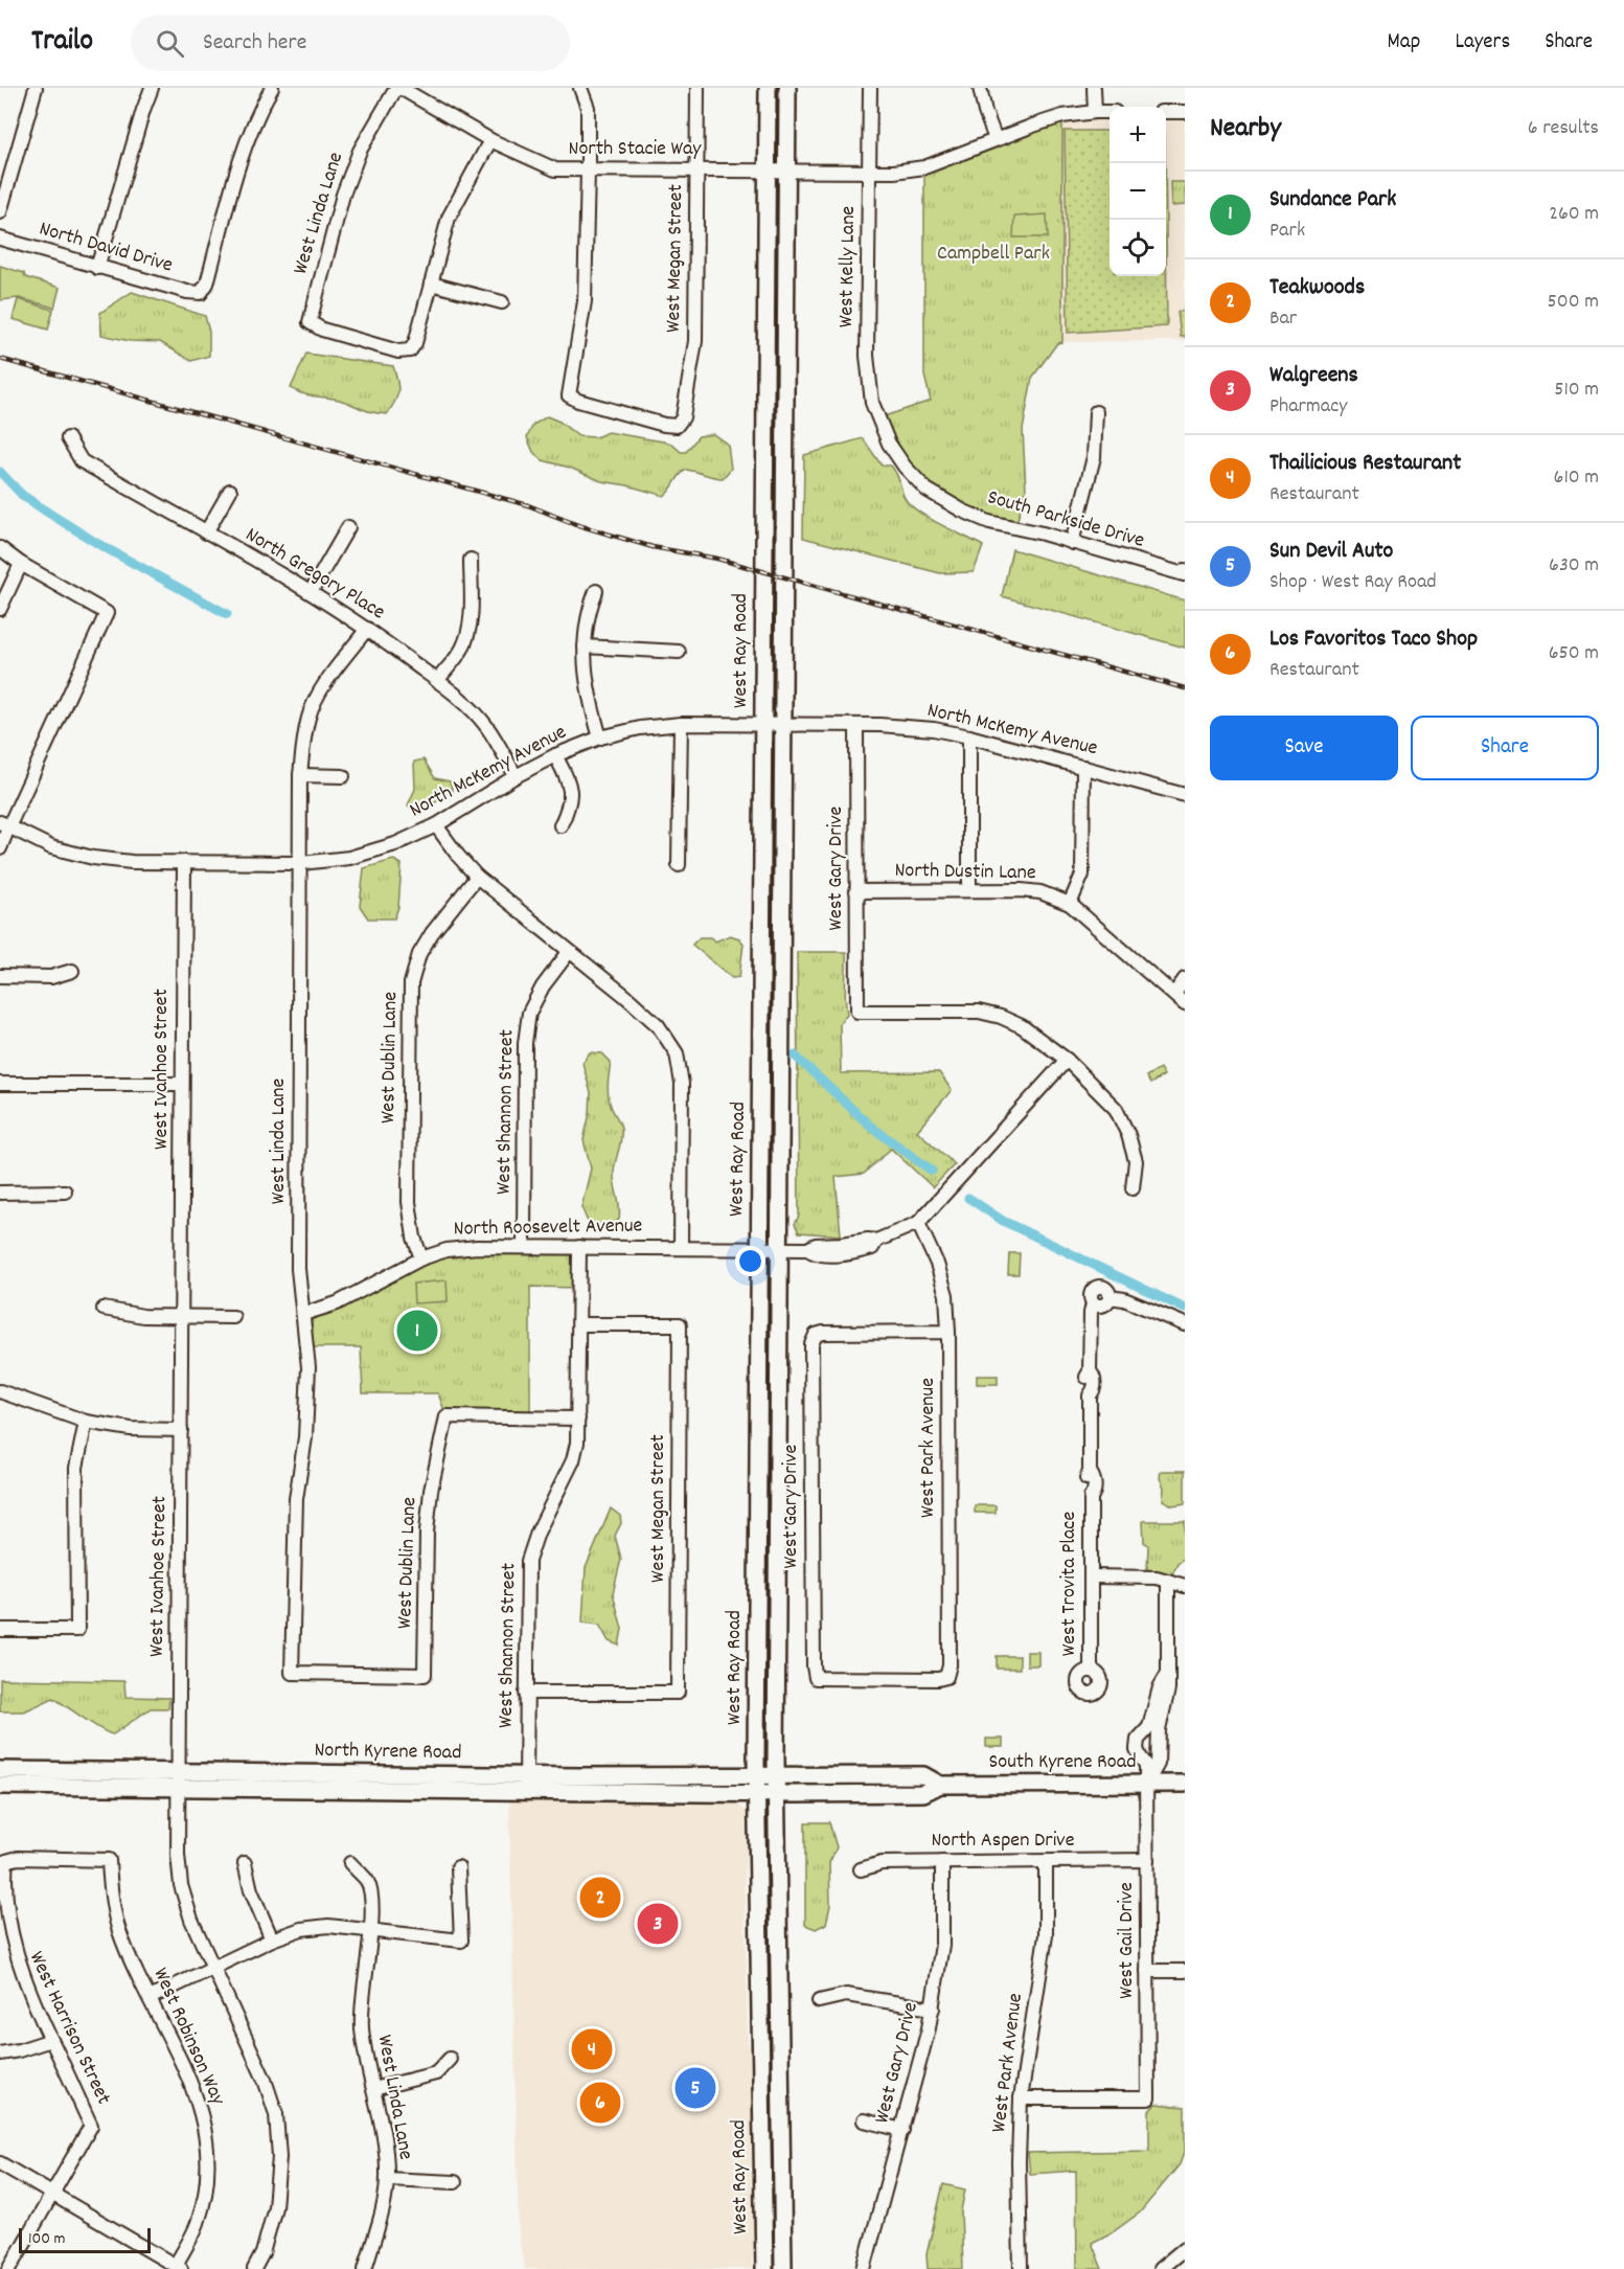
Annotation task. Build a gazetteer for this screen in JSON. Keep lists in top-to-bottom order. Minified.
{"streets":{"main road":["West Ray Road","North Kyrene Road","South Kyrene Road"],"street":["North Stacie Way","West Linda Lane","North David Drive","West Megan Street","West Kelly Lane","South Parkside Drive","North Gregory Place","North McKemy Avenue","West Gary Drive","North Dustin Lane","West Dublin Lane","West Ivanhoe Street","West Shannon Street","North Roosevelt Avenue","West Park Avenue","West Trovita Place","North Aspen Drive","West Gail Drive","West Harrison Street","West Robinson Way"]},"crossings":[["North Stacie Way","West Linda Lane"],["North Stacie Way","West Megan Street"],["North Stacie Way","West Kelly Lane"],["North Stacie Way","West Ray Road"],["West Linda Lane","North Gregory Place"],["West Linda Lane","North McKemy Avenue"],["West Linda Lane","West Dublin Lane"],["West Linda Lane","North Roosevelt Avenue"],["West Megan Street","West Shannon Street"],["West Kelly Lane","South Parkside Drive"],["North Gregory Place","North McKemy Avenue"],["West Ray Road","North McKemy Avenue"],["West Ray Road","North Roosevelt Avenue"],["West Ray Road","North Kyrene Road"],["West Ray Road","South Kyrene Road"],["North McKemy Avenue","West Gary Drive"],["North McKemy Avenue","West Ivanhoe Street"],["West Gary Drive","North Dustin Lane"],["West Gary Drive","North Roosevelt Avenue"],["West Gary Drive","West Park Avenue"],["West Gary Drive","North Aspen Drive"],["West Dublin Lane","West Shannon Street"],["West Dublin Lane","North Roosevelt Avenue"],["West Ivanhoe Street","North Kyrene Road"],["West Shannon Street","North Roosevelt Avenue"],["West Shannon Street","North Kyrene Road"],["North Roosevelt Avenue","West Park Avenue"],["West Park Avenue","North Aspen Drive"],["West Park Avenue","West Gail Drive"],["North Kyrene Road","South Kyrene Road"],["South Kyrene Road","West Gail Drive"],["North Aspen Drive","West Gail Drive"],["West Harrison Street","West Robinson Way"]],"parks":["Campbell Park"],"scale_bar":"100 m","page":{"header":"Trailo","search":"Search here","nav":["Map","Layers","Share"],"heading":["Nearby","6 results"],"map_buttons":["+","−"],"list":[{"mark":"1","name":"Sundance Park","note":"Park","value":"260 m"},{"mark":"2","name":"Teakwoods","note":"Bar","value":"500 m"},{"mark":"3","name":"Walgreens","note":"Pharmacy","value":"510 m"},{"mark":"4","name":"Thailicious Restaurant","note":"Restaurant","value":"610 m"},{"mark":"5","name":"Sun Devil Auto","note":"Shop · West Ray Road","value":"630 m"},{"mark":"6","name":"Los Favoritos Taco Shop","note":"Restaurant","value":"650 m"}],"buttons":["Save","Share"],"pins":["1","2","3","4","5","6"],"scale":"100 m"}}
